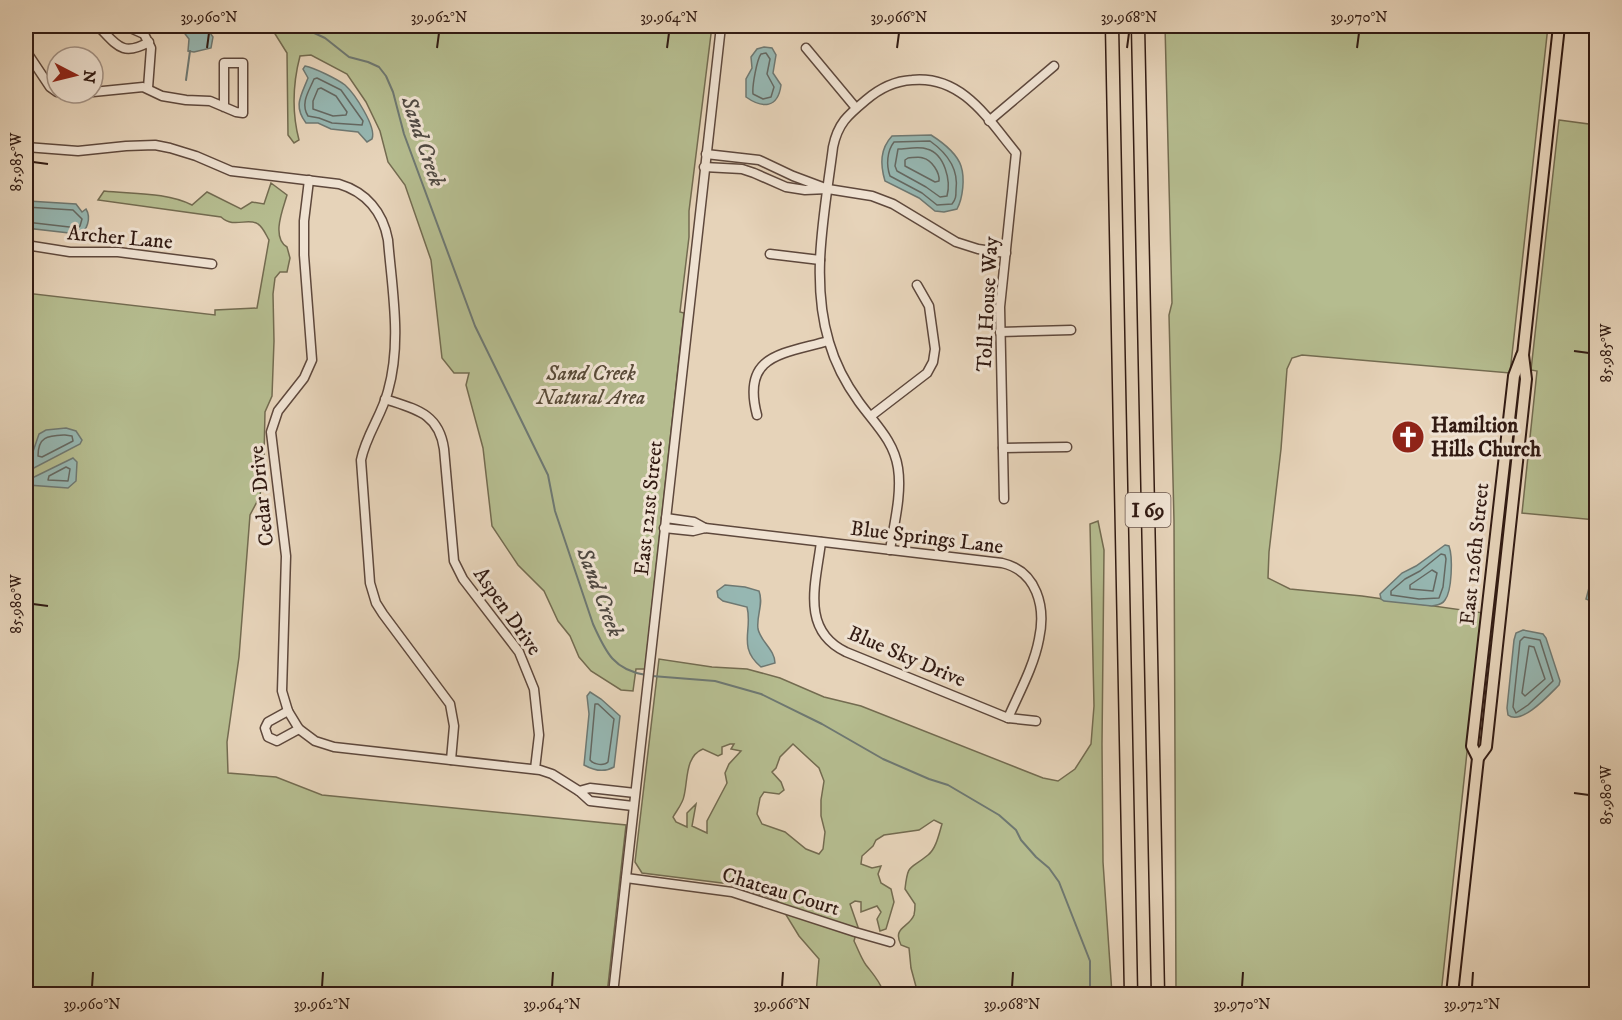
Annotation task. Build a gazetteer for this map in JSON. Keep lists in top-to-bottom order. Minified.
{"streets":{"highway":["I 69"],"main road":["East 126th Street"],"street":["Archer Lane","Toll House Way","Cedar Drive","East 121st Street","Blue Springs Lane","Aspen Drive","Blue Sky Drive","Chateau Court"]},"crossings":[["Toll House Way","Blue Springs Lane"],["Cedar Drive","East 121st Street"],["Cedar Drive","Aspen Drive"],["East 121st Street","Blue Springs Lane"],["East 121st Street","Chateau Court"],["Blue Springs Lane","Blue Sky Drive"]],"water":["Sand Creek"],"parks":["Sand Creek Natural Area"],"places":{"church":["Hamiltion Hills Church"]},"north":"right","coordinates":["39.960°N","39.962°N","39.964°N","39.966°N","39.968°N","39.970°N","85.985°W","85.980°W","39.972°N"]}
